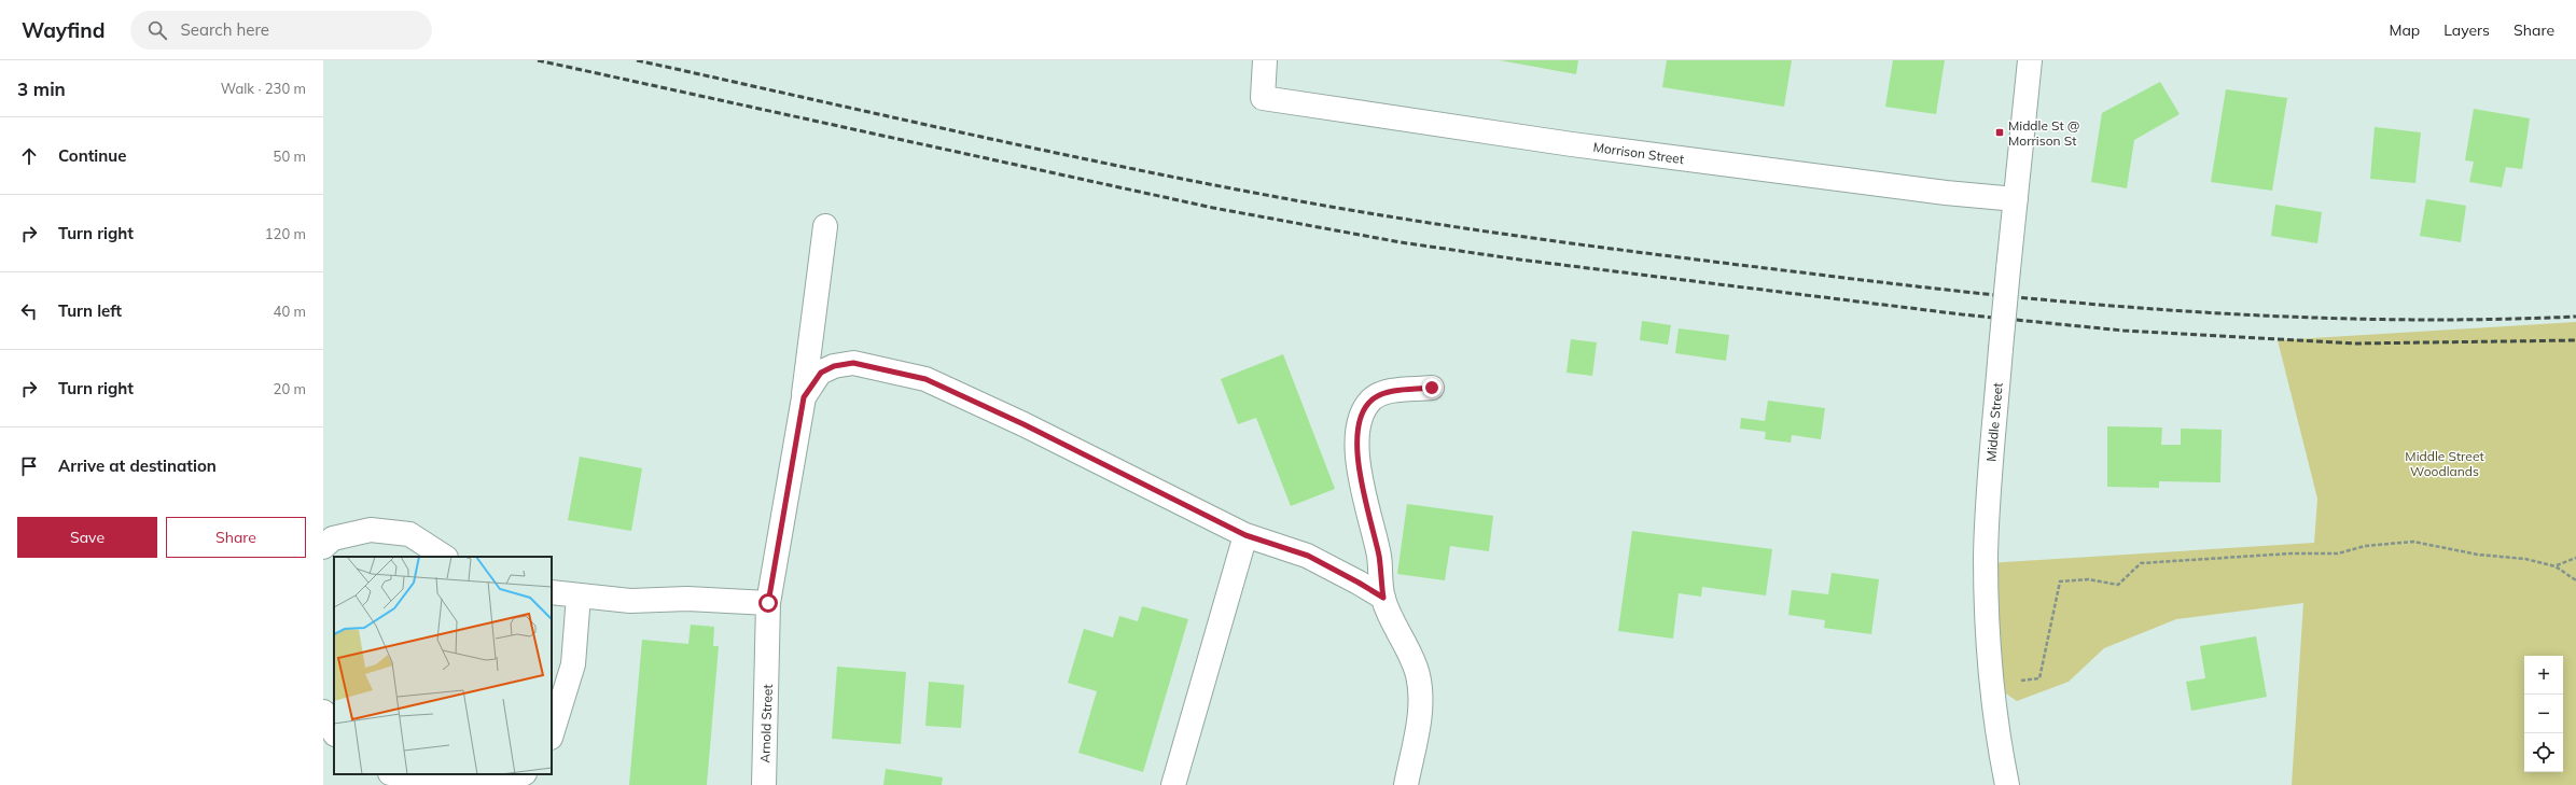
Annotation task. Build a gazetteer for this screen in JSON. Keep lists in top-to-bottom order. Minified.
{"streets":{"street":["Morrison Street","Middle Street","Arnold Street"]},"crossings":[["Morrison Street","Middle Street"]],"parks":["Middle Street Woodlands"],"places":{"transit":["Middle St @ Morrison St"]},"page":{"header":"Wayfind","search":"Search here","nav":["Map","Layers","Share"],"heading":["3 min","Walk · 230 m"],"list":[["Continue","50 m"],["Turn right","120 m"],["Turn left","40 m"],["Turn right","20 m"],"Arrive at destination"],"buttons":["Save","Share"],"map_buttons":["+","−"]}}
